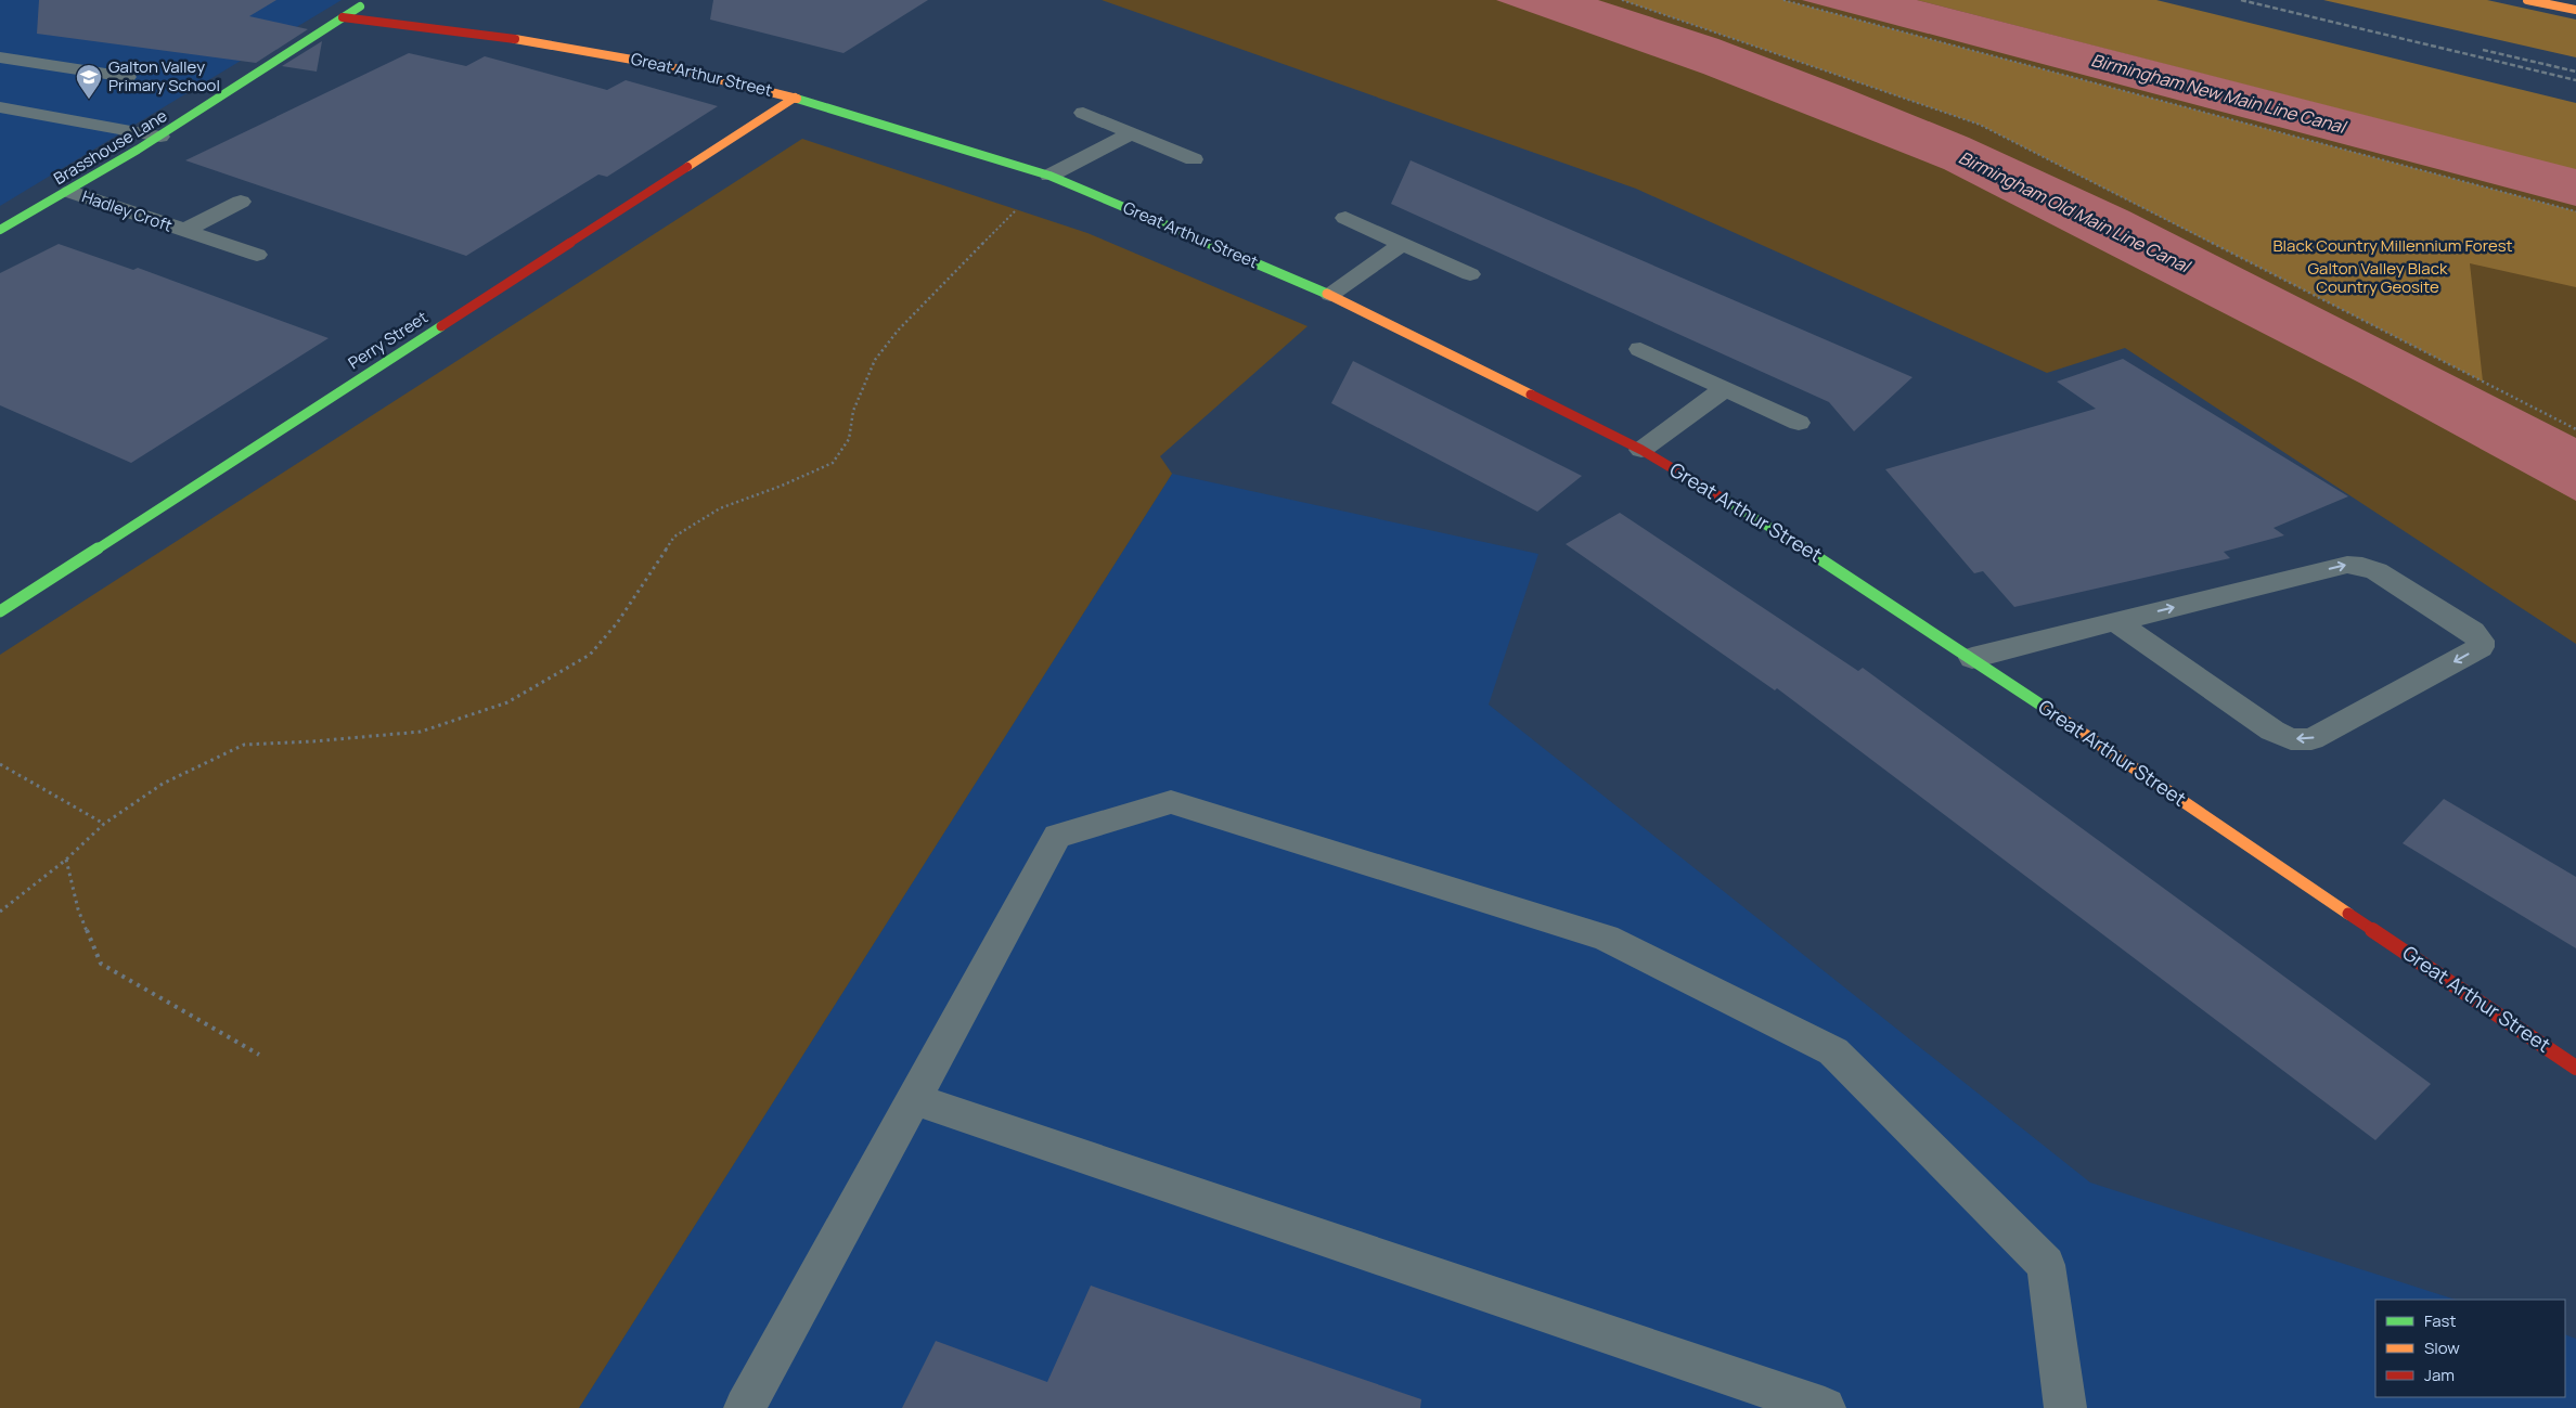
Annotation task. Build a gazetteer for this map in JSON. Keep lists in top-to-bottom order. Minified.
{"streets":{"street":["Great Arthur Street","Brasshouse Lane","Hadley Croft","Perry Street"]},"crossings":[["Great Arthur Street","Brasshouse Lane"],["Great Arthur Street","Perry Street"],["Brasshouse Lane","Hadley Croft"]],"water":["Birmingham New Main Line Canal","Birmingham Old Main Line Canal"],"parks":["Black Country Millennium Forest","Galton Valley Black Country Geosite"],"places":{"school or university":["Galton Valley Primary School"]},"legend":["Fast","Slow","Jam"]}
